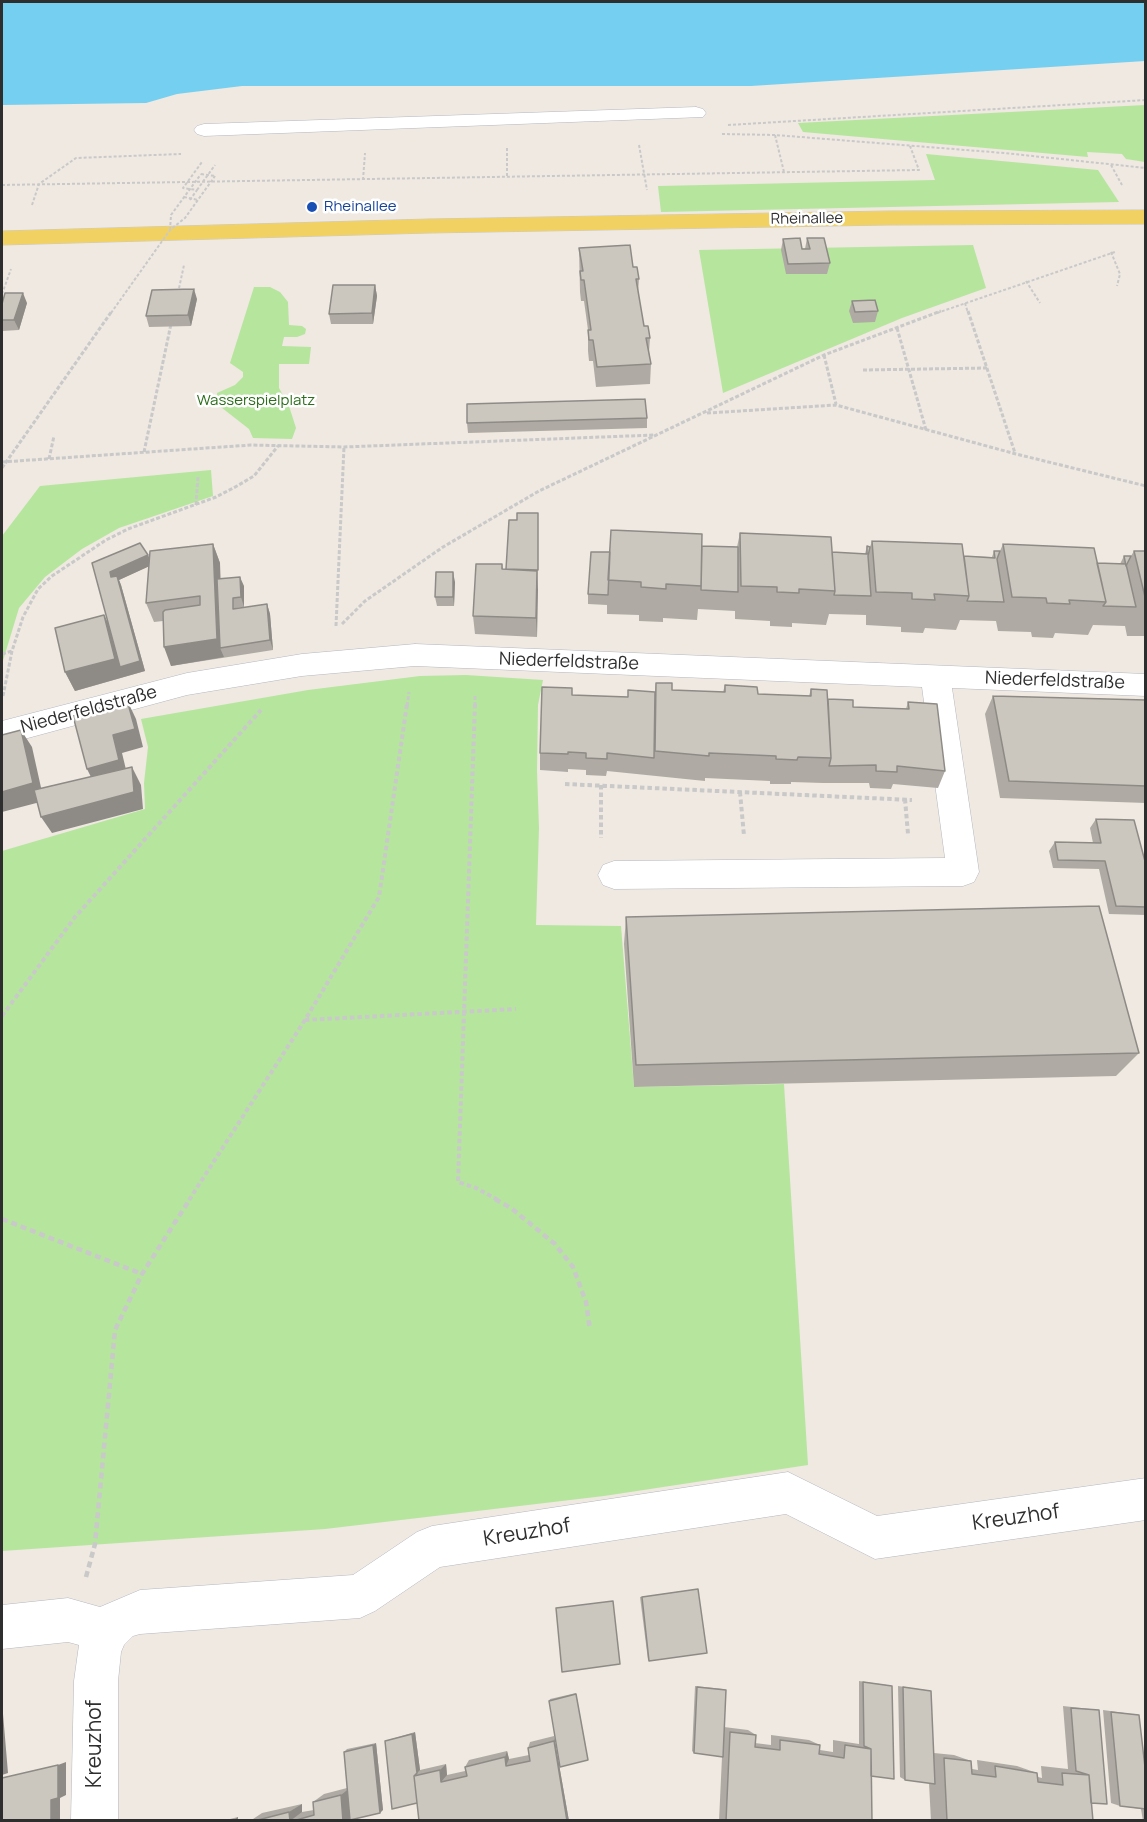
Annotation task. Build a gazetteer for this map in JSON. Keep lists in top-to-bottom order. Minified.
{"streets":{"main road":["Rheinallee"],"street":["Niederfeldstraße","Kreuzhof"]},"parks":["Wasserspielplatz"],"places":["Rheinallee"]}
